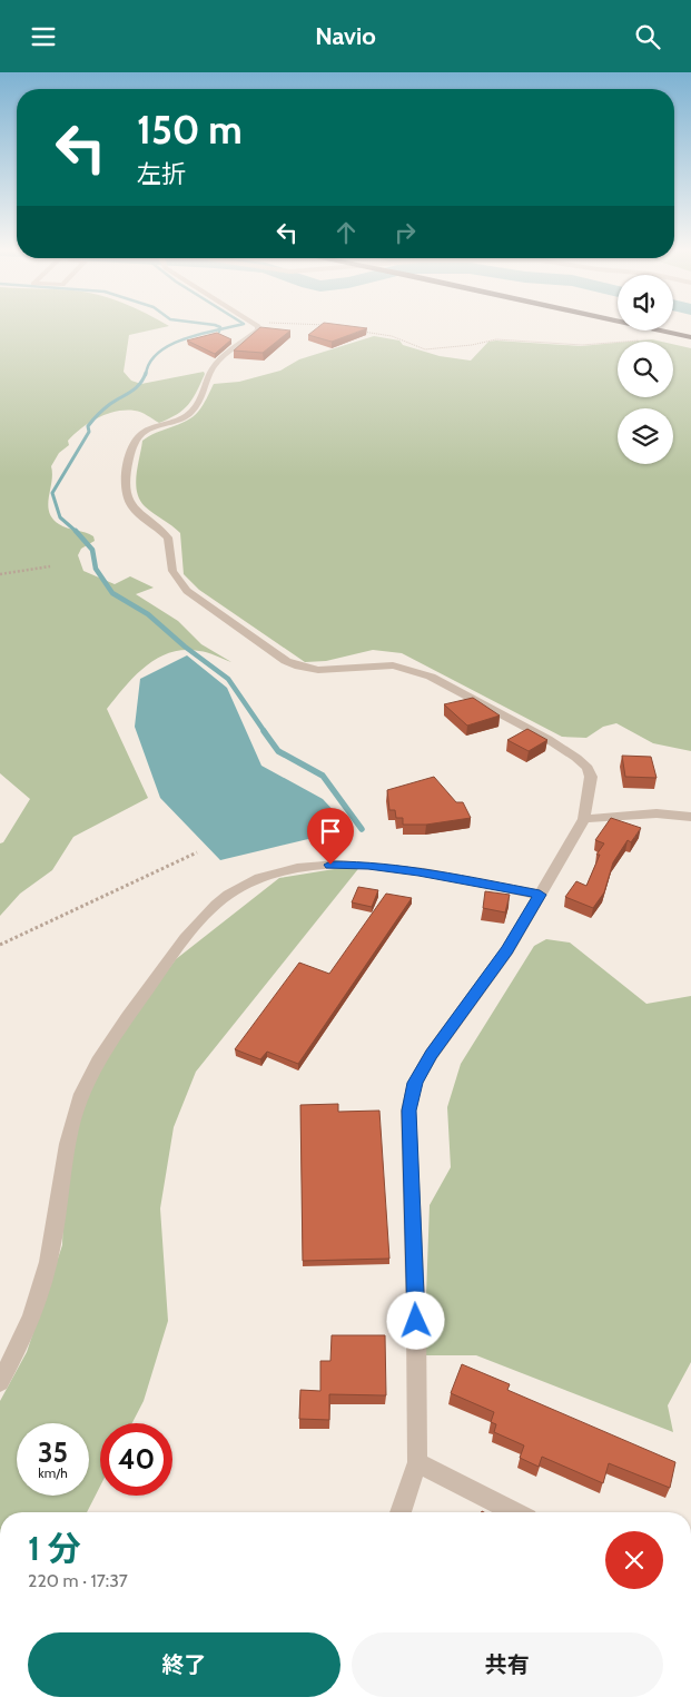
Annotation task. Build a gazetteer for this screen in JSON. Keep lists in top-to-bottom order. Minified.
{"page":{"header":"Navio","turn":["150 m","左折"],"speed":"35 km/h","limit":"40","heading":["1 分","220 m · 17:37"],"buttons":["終了","共有"]}}
